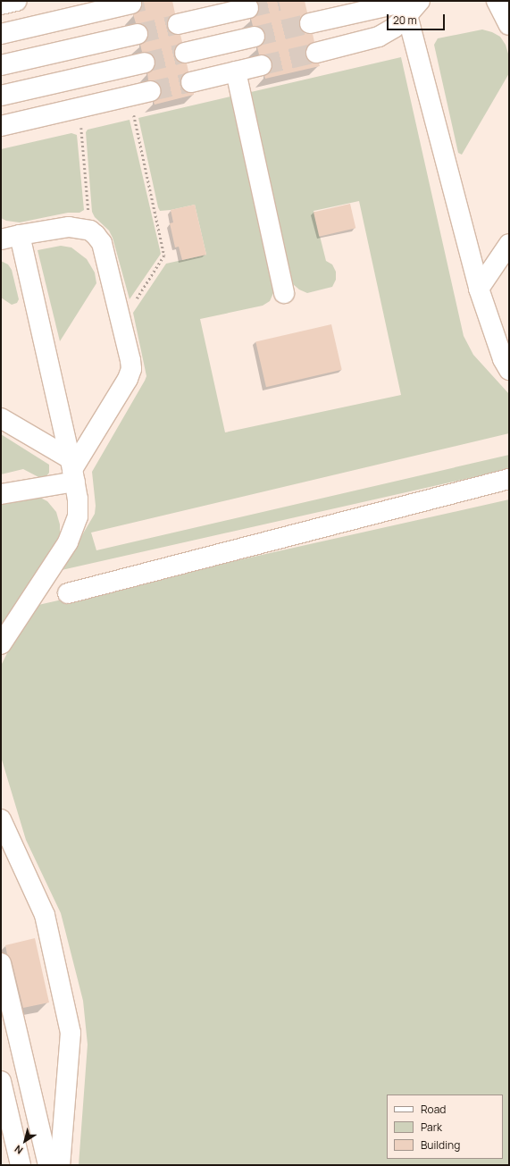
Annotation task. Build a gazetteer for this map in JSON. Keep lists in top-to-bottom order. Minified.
{"legend":["Road","Park","Building"],"scale_bar":"20 m","north":"bottom left"}
